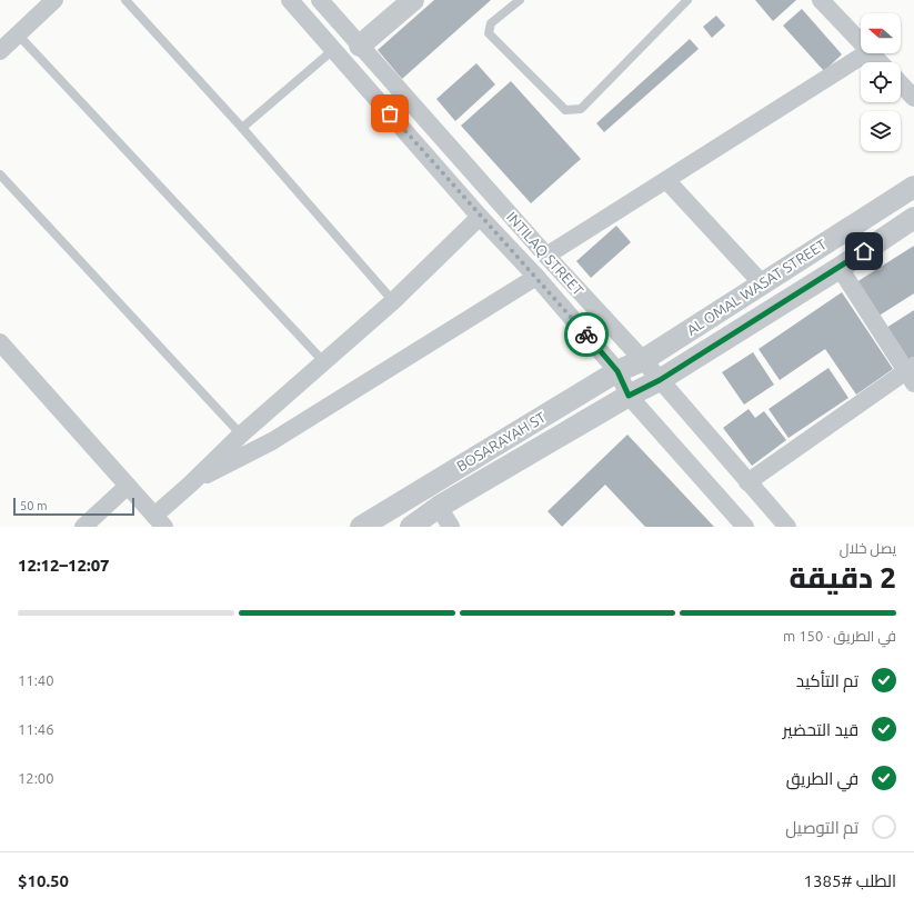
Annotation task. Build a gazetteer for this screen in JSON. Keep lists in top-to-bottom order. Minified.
{"streets":{"street":["INTILAQ STREET","AL OMAL WASAT STREET","BOSARAYAH ST"]},"crossings":[["INTILAQ STREET","AL OMAL WASAT STREET"],["INTILAQ STREET","BOSARAYAH ST"],["AL OMAL WASAT STREET","BOSARAYAH ST"]],"scale_bar":"50 m","north":"left","page":{"scale":"50 m","heading":["2 دقيقة","يصل خلال","12:07–12:12"],"panel":["الطلب #1385","$10.50"],"bar":"في الطريق · 150 m","list":[["تم التأكيد","11:40"],["قيد التحضير","11:46"],["في الطريق","12:00"],"تم التوصيل"]}}
